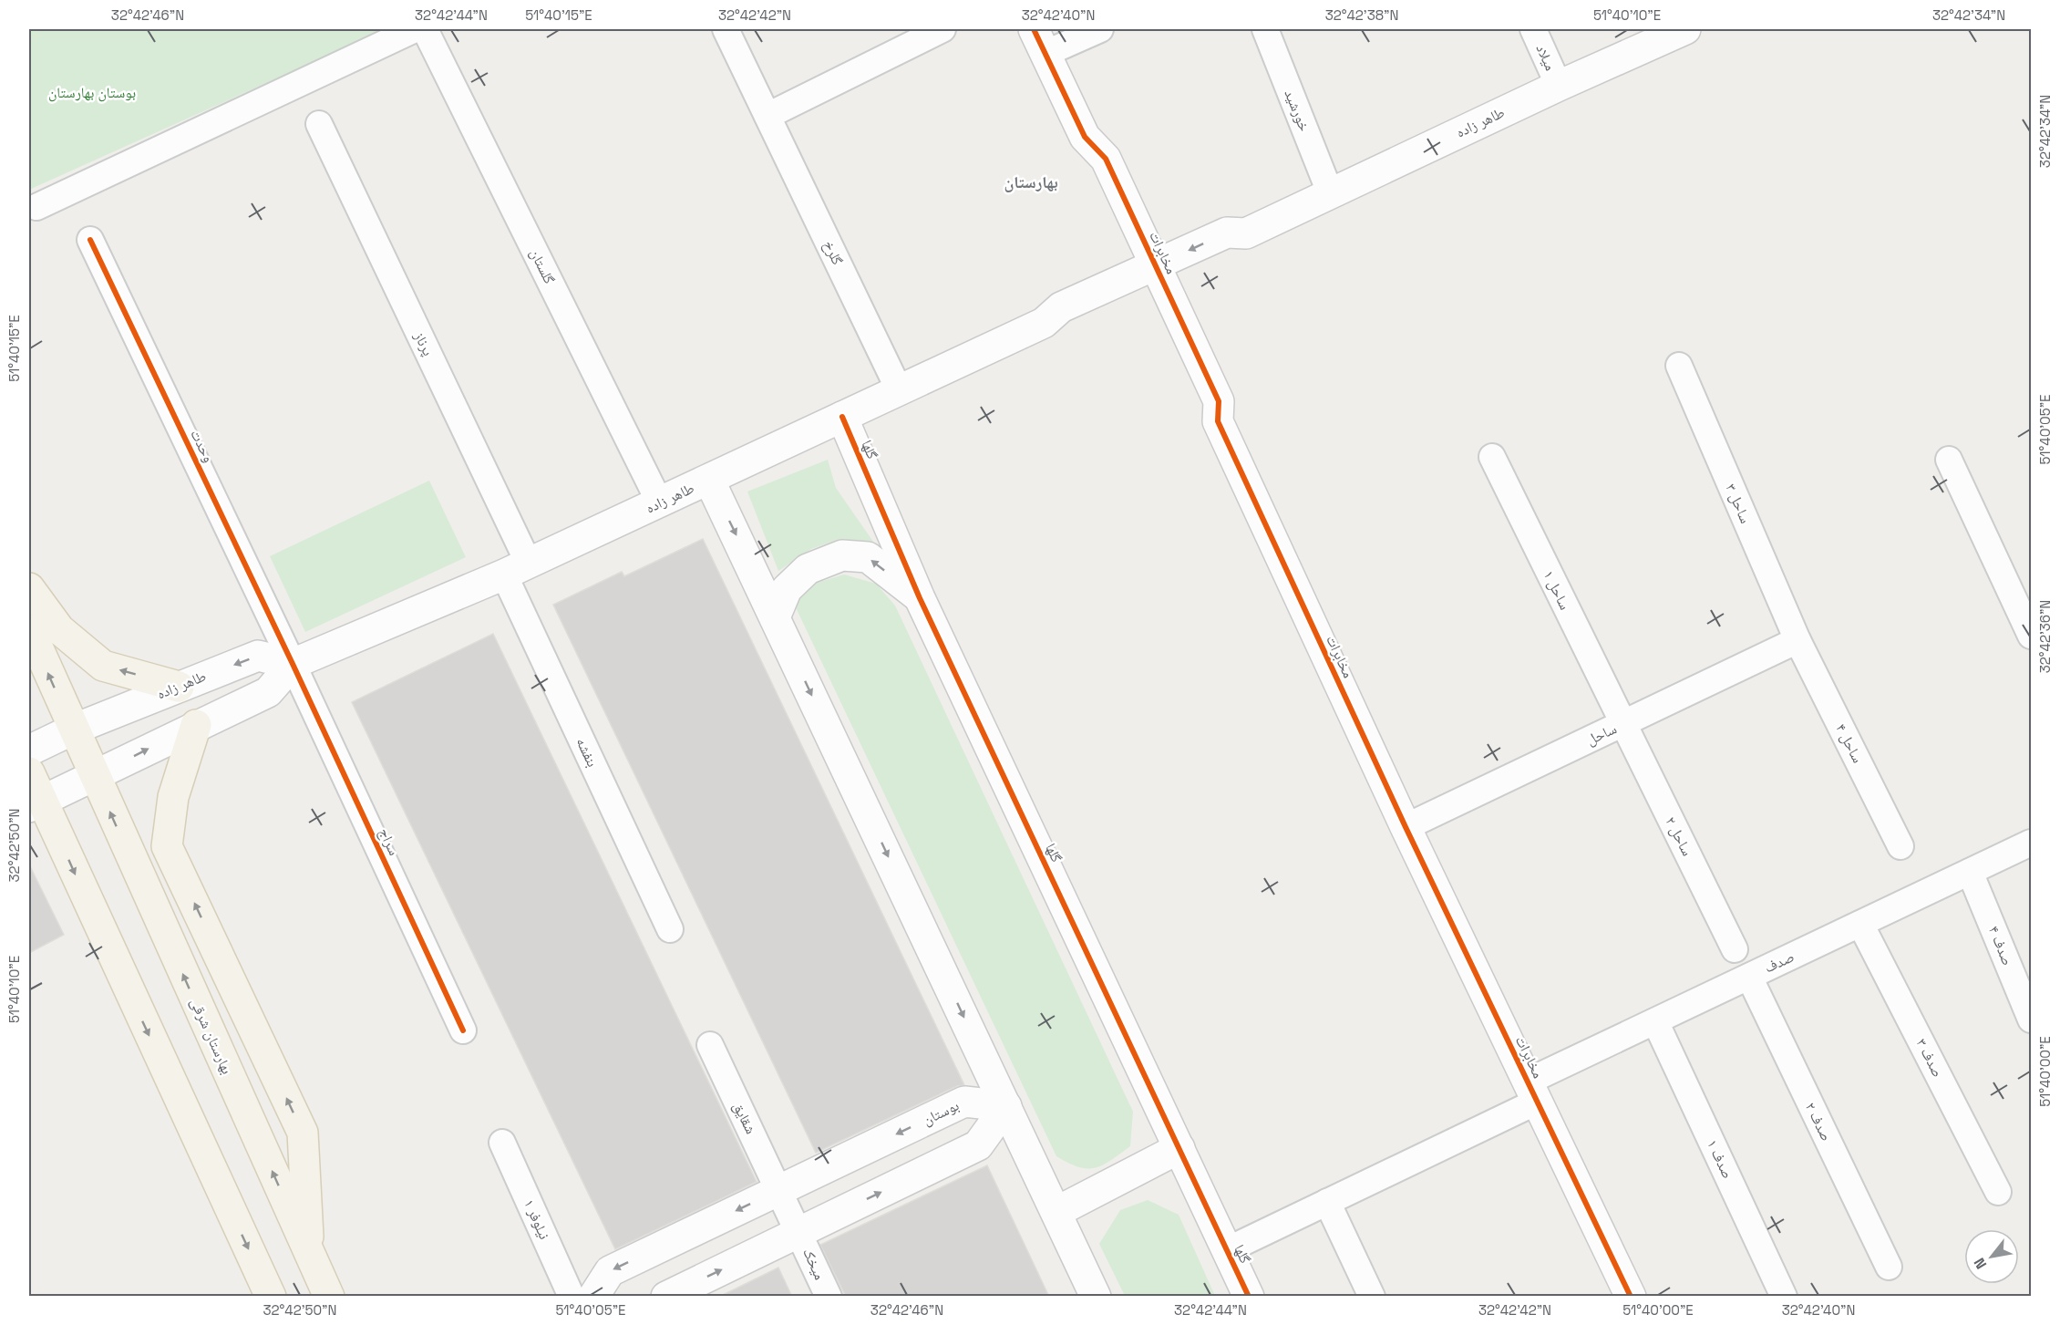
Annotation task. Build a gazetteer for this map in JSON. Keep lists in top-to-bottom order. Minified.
{"streets":{"main road":["بهارستان شرقی"],"street":["میلاد","خورشید","طاهر زاده","گلرخ","مخابرات","گلستان","پرناز","وحدت","گلها","ساحل ۳","ساحل ۱","ساحل","ساحل ۴","بنفشه","ساحل ۲","سراج","صدف ۴","صدف","صدف ۳","بوستان","شقایق","صدف ۲","صدف ۱","نیلوفر ۱","میخک"]},"crossings":[["میلاد","طاهر زاده"],["خورشید","طاهر زاده"],["طاهر زاده","گلرخ"],["طاهر زاده","مخابرات"],["طاهر زاده","گلستان"],["طاهر زاده","پرناز"],["طاهر زاده","وحدت"],["طاهر زاده","گلها"],["طاهر زاده","بنفشه"],["طاهر زاده","سراج"],["طاهر زاده","بهارستان شرقی"],["مخابرات","ساحل"],["مخابرات","صدف"],["پرناز","بنفشه"],["وحدت","سراج"],["گلها","صدف"],["ساحل ۳","ساحل"],["ساحل ۳","ساحل ۴"],["ساحل ۱","ساحل"],["ساحل ۱","ساحل ۲"],["ساحل","ساحل ۴"],["ساحل","ساحل ۲"],["صدف ۴","صدف"],["صدف","صدف ۳"],["صدف","صدف ۲"],["صدف","صدف ۱"],["بوستان","شقایق"],["شقایق","میخک"]],"districts":["بهارستان"],"parks":["بوستان بهارستان"],"north":"bottom left","coordinates":["32°42'46\"N","32°42'44\"N","51°40'15\"E","32°42'42\"N","32°42'40\"N","32°42'38\"N","51°40'10\"E","32°42'34\"N","51°40'05\"E","32°42'36\"N","32°42'50\"N","51°40'00\"E"]}
